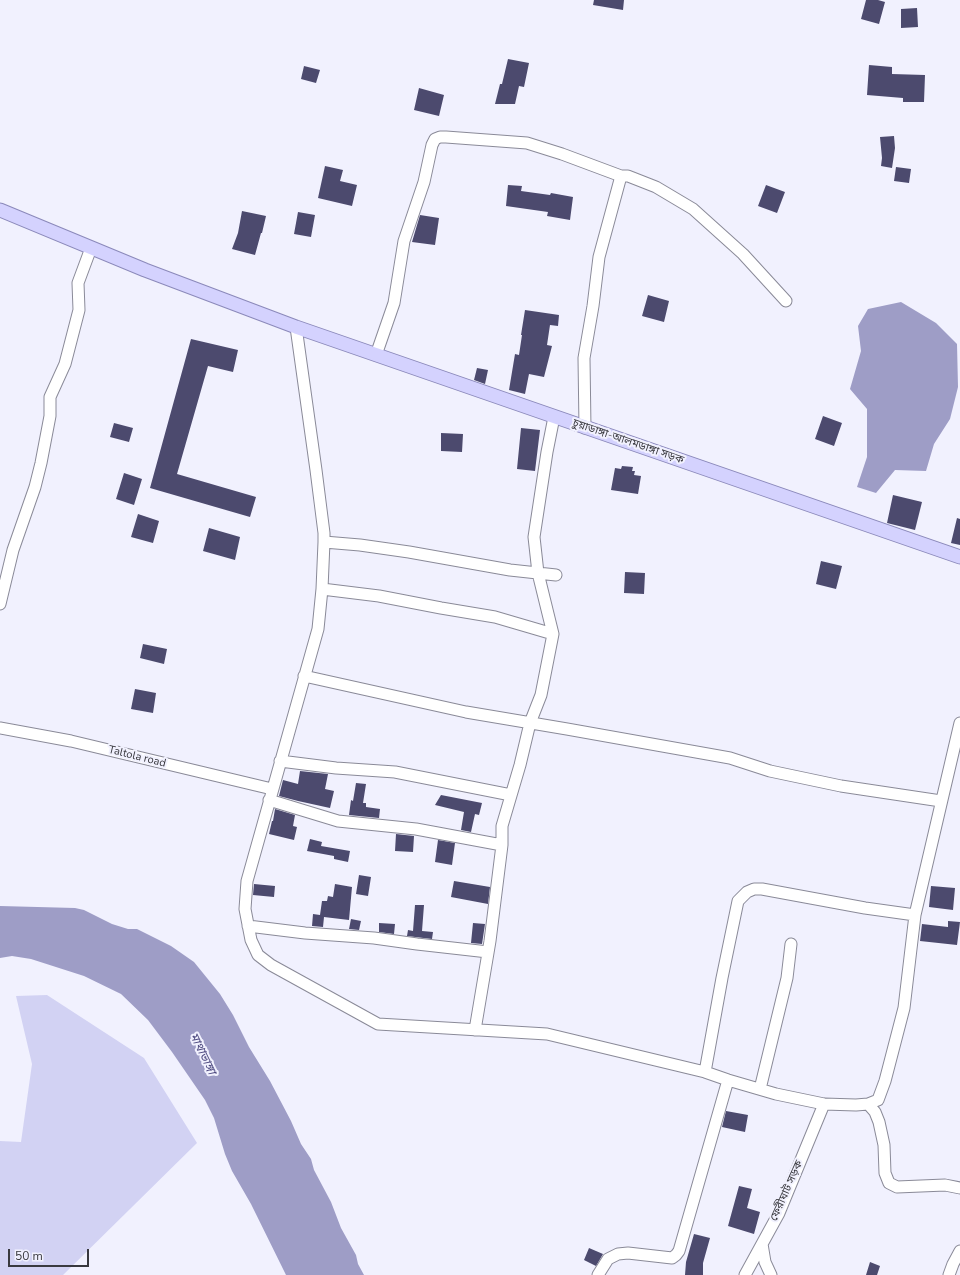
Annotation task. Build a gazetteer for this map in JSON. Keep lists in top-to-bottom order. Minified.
{"streets":{"main road":["চুয়াডাঙ্গা-আলমডাঙ্গা সড়ক"],"street":["Taltola road","ফেরীঘাট সড়ক"]},"water":["মাথাভাঙ্গা"],"scale_bar":"50 m"}
